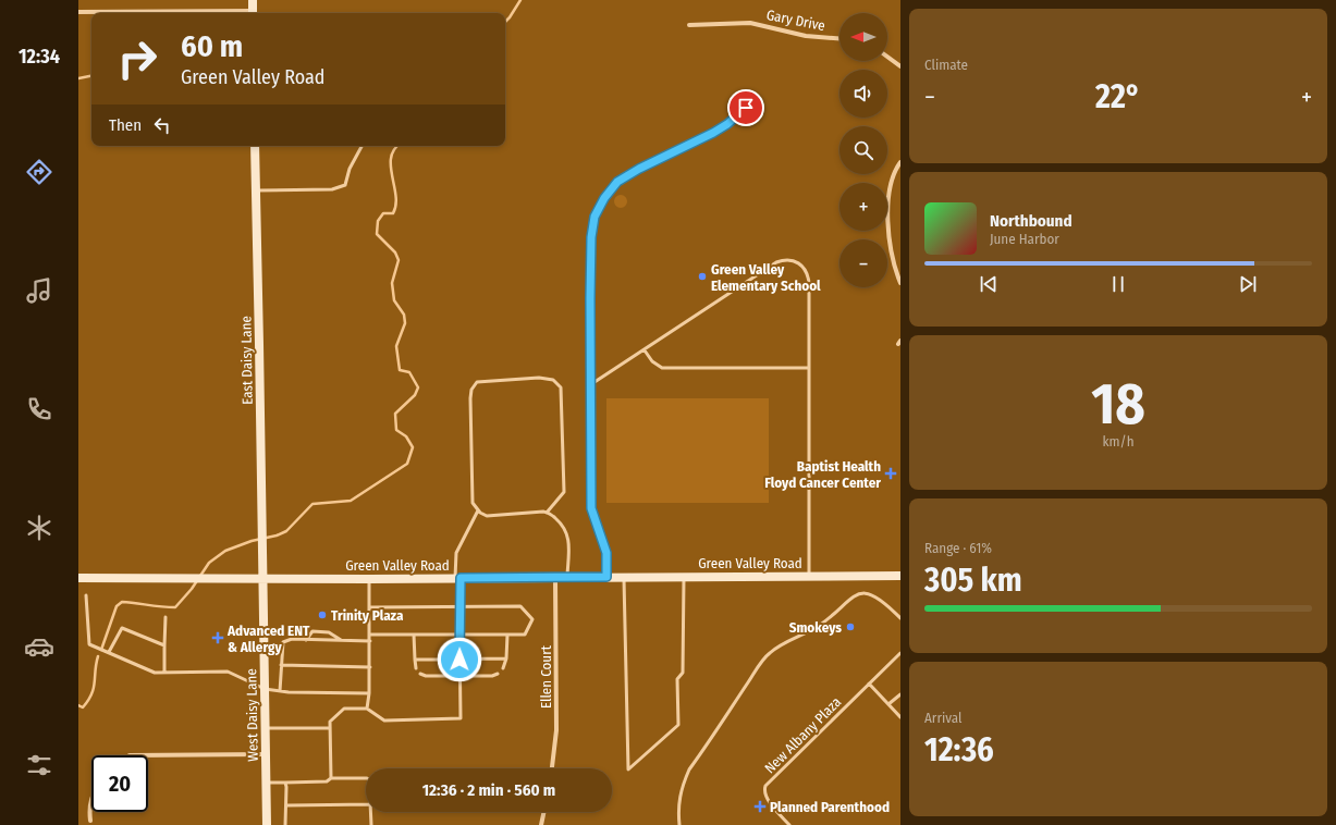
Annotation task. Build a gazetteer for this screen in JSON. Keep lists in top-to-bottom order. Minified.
{"streets":{"street":["Gary Drive","East Daisy Lane","Green Valley Road","Ellen Court","West Daisy Lane"],"lane":["New Albany Plaza"]},"crossings":[["East Daisy Lane","Green Valley Road"],["East Daisy Lane","West Daisy Lane"],["Green Valley Road","Ellen Court"],["Green Valley Road","West Daisy Lane"]],"places":{"other":["Green Valley Elementary School","Trinity Plaza","Smokeys"],"health":["Baptist Health Floyd Cancer Center","Advanced ENT & Allergy","Planned Parenthood"]},"north":"left","page":{"tabs":"12:34","tile":["Climate",["18","km/h"],["Range · 61%","305 km"],["Arrival","12:36"]],"map_buttons":["+","−"],"turn":["60 m","Green Valley Road"],"heat":["−","22°","+"],"then":"Then","song":["Northbound","June Harbor"],"limit":"20","trip":"12:36 · 2 min · 560 m"}}
